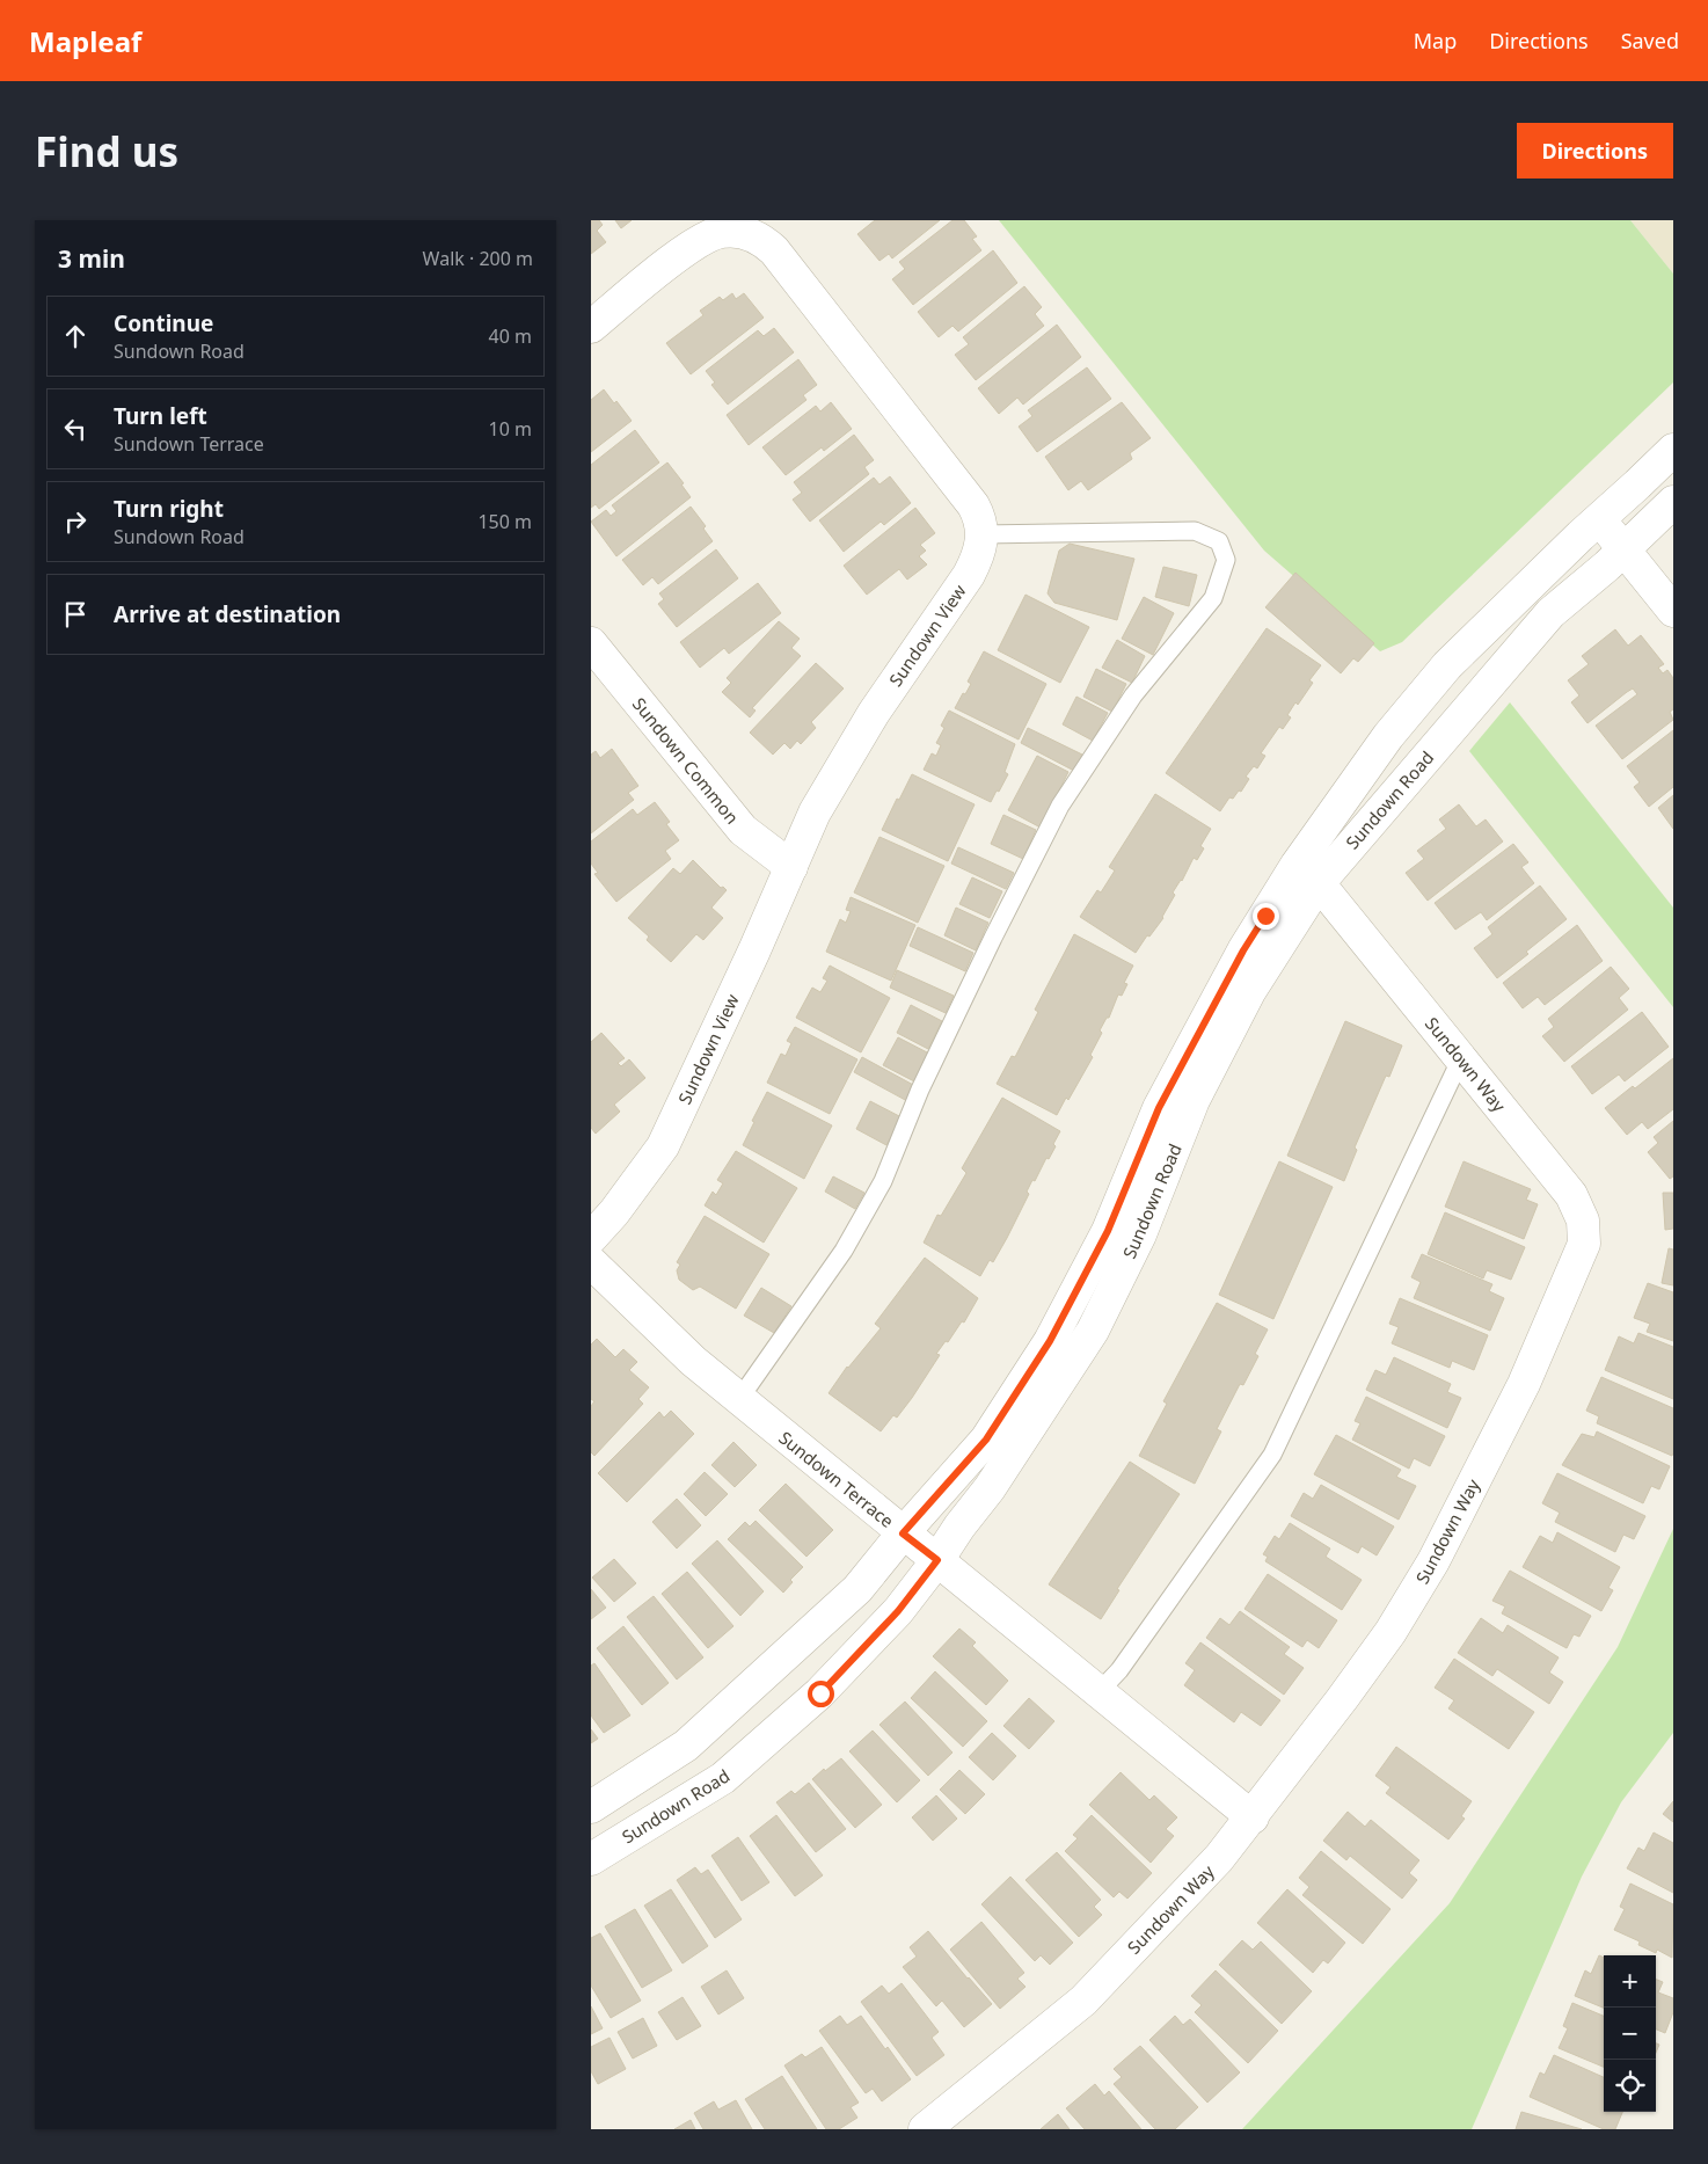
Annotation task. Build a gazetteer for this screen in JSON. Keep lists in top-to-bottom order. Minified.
{"streets":{"street":["Sundown View","Sundown Common","Sundown Road","Sundown Way","Sundown Terrace"]},"crossings":[["Sundown View","Sundown Common"],["Sundown Road","Sundown Way"],["Sundown Road","Sundown Terrace"],["Sundown Way","Sundown Terrace"]],"page":{"header":"Mapleaf","nav":["Map","Directions","Saved"],"buttons":"Directions","title":"Find us","heading":["3 min","Walk · 200 m"],"list":[["Continue","Sundown Road","40 m"],["Turn left","Sundown Terrace","10 m"],["Turn right","Sundown Road","150 m"],"Arrive at destination"],"map_buttons":["+","−"]}}
